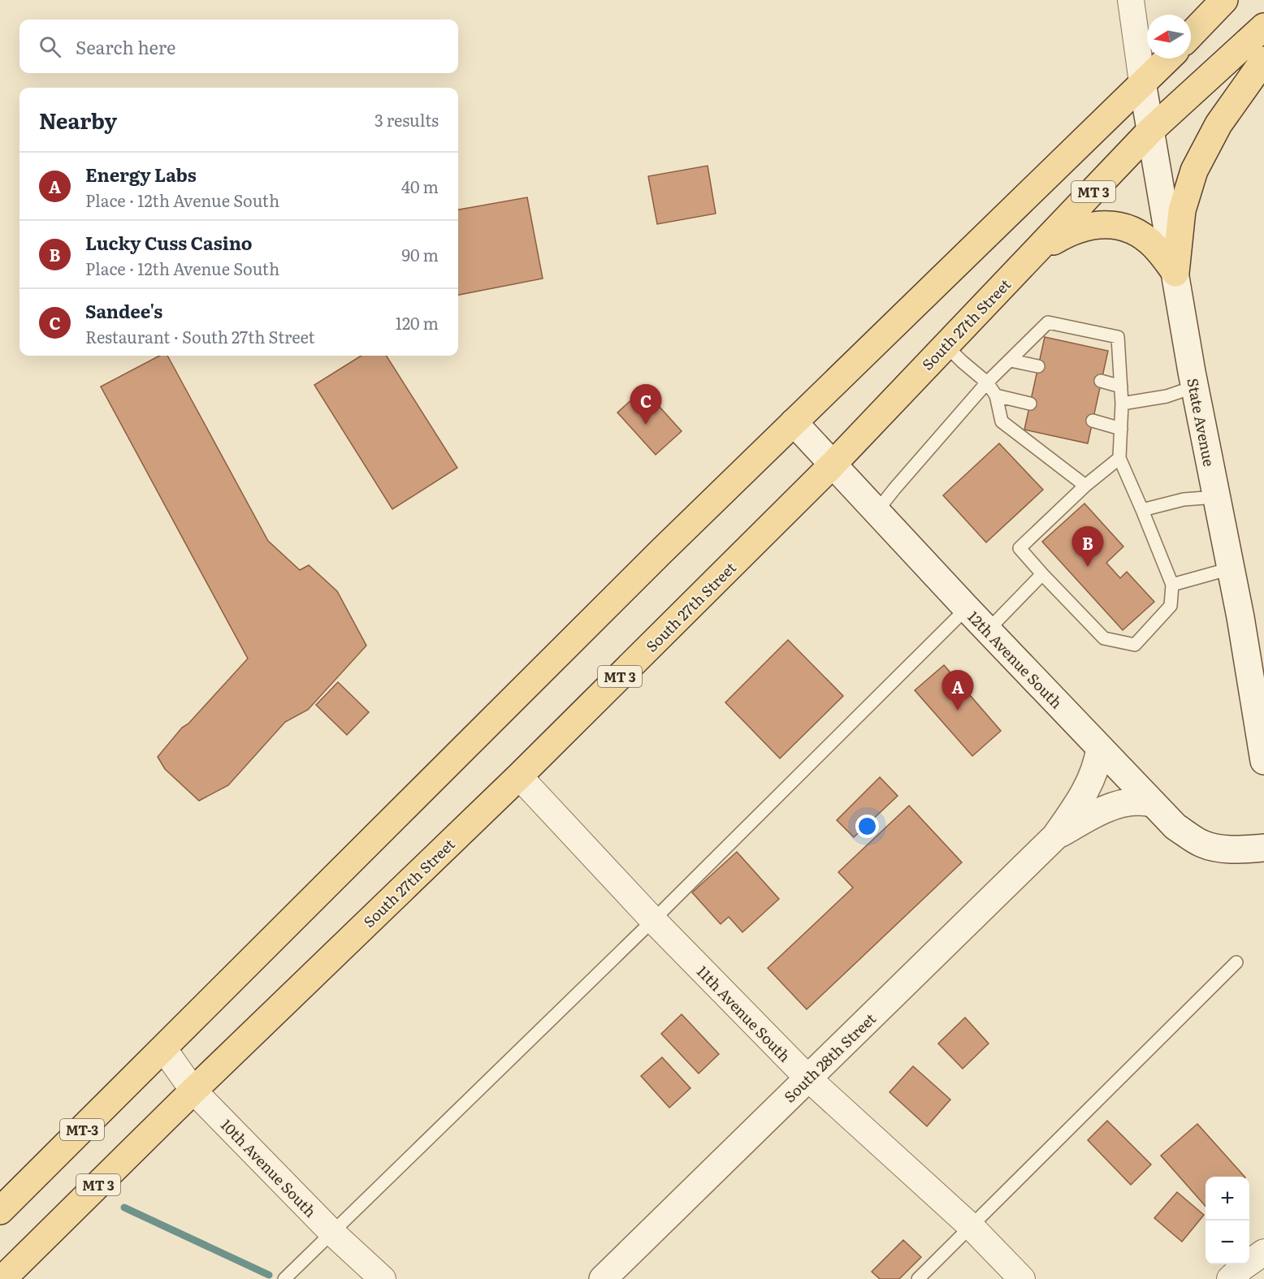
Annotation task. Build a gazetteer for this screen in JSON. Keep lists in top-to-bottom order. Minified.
{"streets":{"main road":["MT 3","South 27th Street","State Avenue","12th Avenue South","South 28th Street","MT-3"],"street":["11th Avenue South","10th Avenue South"]},"crossings":[["South 27th Street","State Avenue"],["South 27th Street","12th Avenue South"],["South 27th Street","11th Avenue South"],["South 27th Street","10th Avenue South"],["12th Avenue South","South 28th Street"],["11th Avenue South","South 28th Street"],["MT-3","10th Avenue South"]],"north":"left","page":{"search":"Search here","heading":["Nearby","3 results"],"list":[{"mark":"A","name":"Energy Labs","note":"Place · 12th Avenue South","value":"40 m"},{"mark":"B","name":"Lucky Cuss Casino","note":"Place · 12th Avenue South","value":"90 m"},{"mark":"C","name":"Sandee's","note":"Restaurant · South 27th Street","value":"120 m"}],"pins":["C","B","A"],"map_buttons":["+","−"]}}
